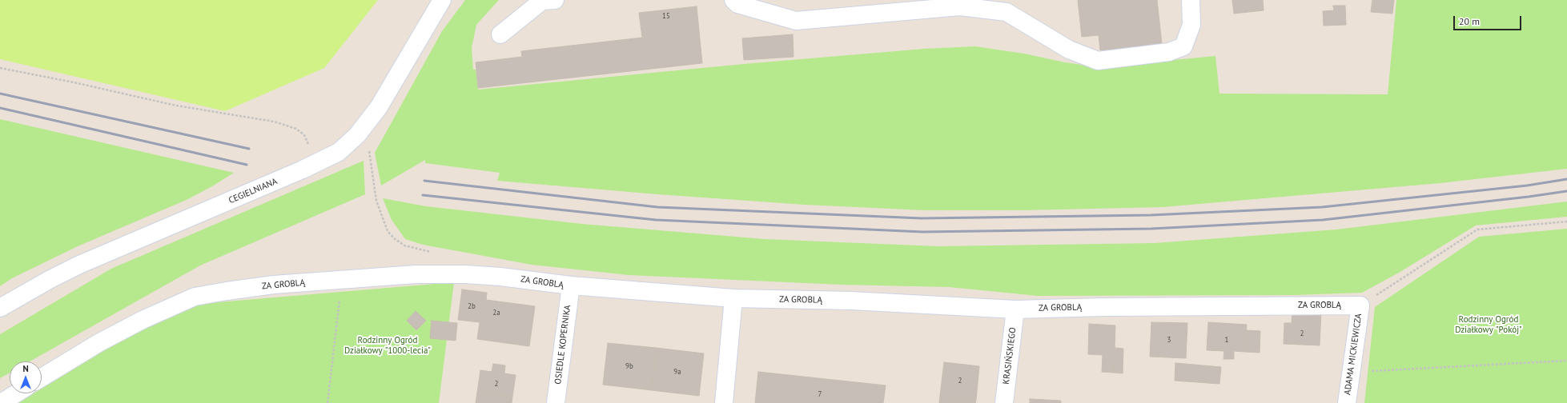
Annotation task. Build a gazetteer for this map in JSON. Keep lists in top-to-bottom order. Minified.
{"streets":{"street":["CEGIELNIANA","ZA GROBLĄ","OSIEDLE KOPERNIKA","ADAMA MICKIEWICZA","KRASIŃSKIEGO"]},"crossings":[["ZA GROBLĄ","OSIEDLE KOPERNIKA"],["ZA GROBLĄ","ADAMA MICKIEWICZA"],["ZA GROBLĄ","KRASIŃSKIEGO"]],"parks":["Rodzinny Ogród Działkowy \"Pokój\"","Rodzinny Ogród Działkowy \"1000-lecia\""],"house_numbers":["15","2b","2a","2","3","1","9b","9a","2","2","7"],"scale_bar":"20 m","north":"top"}
